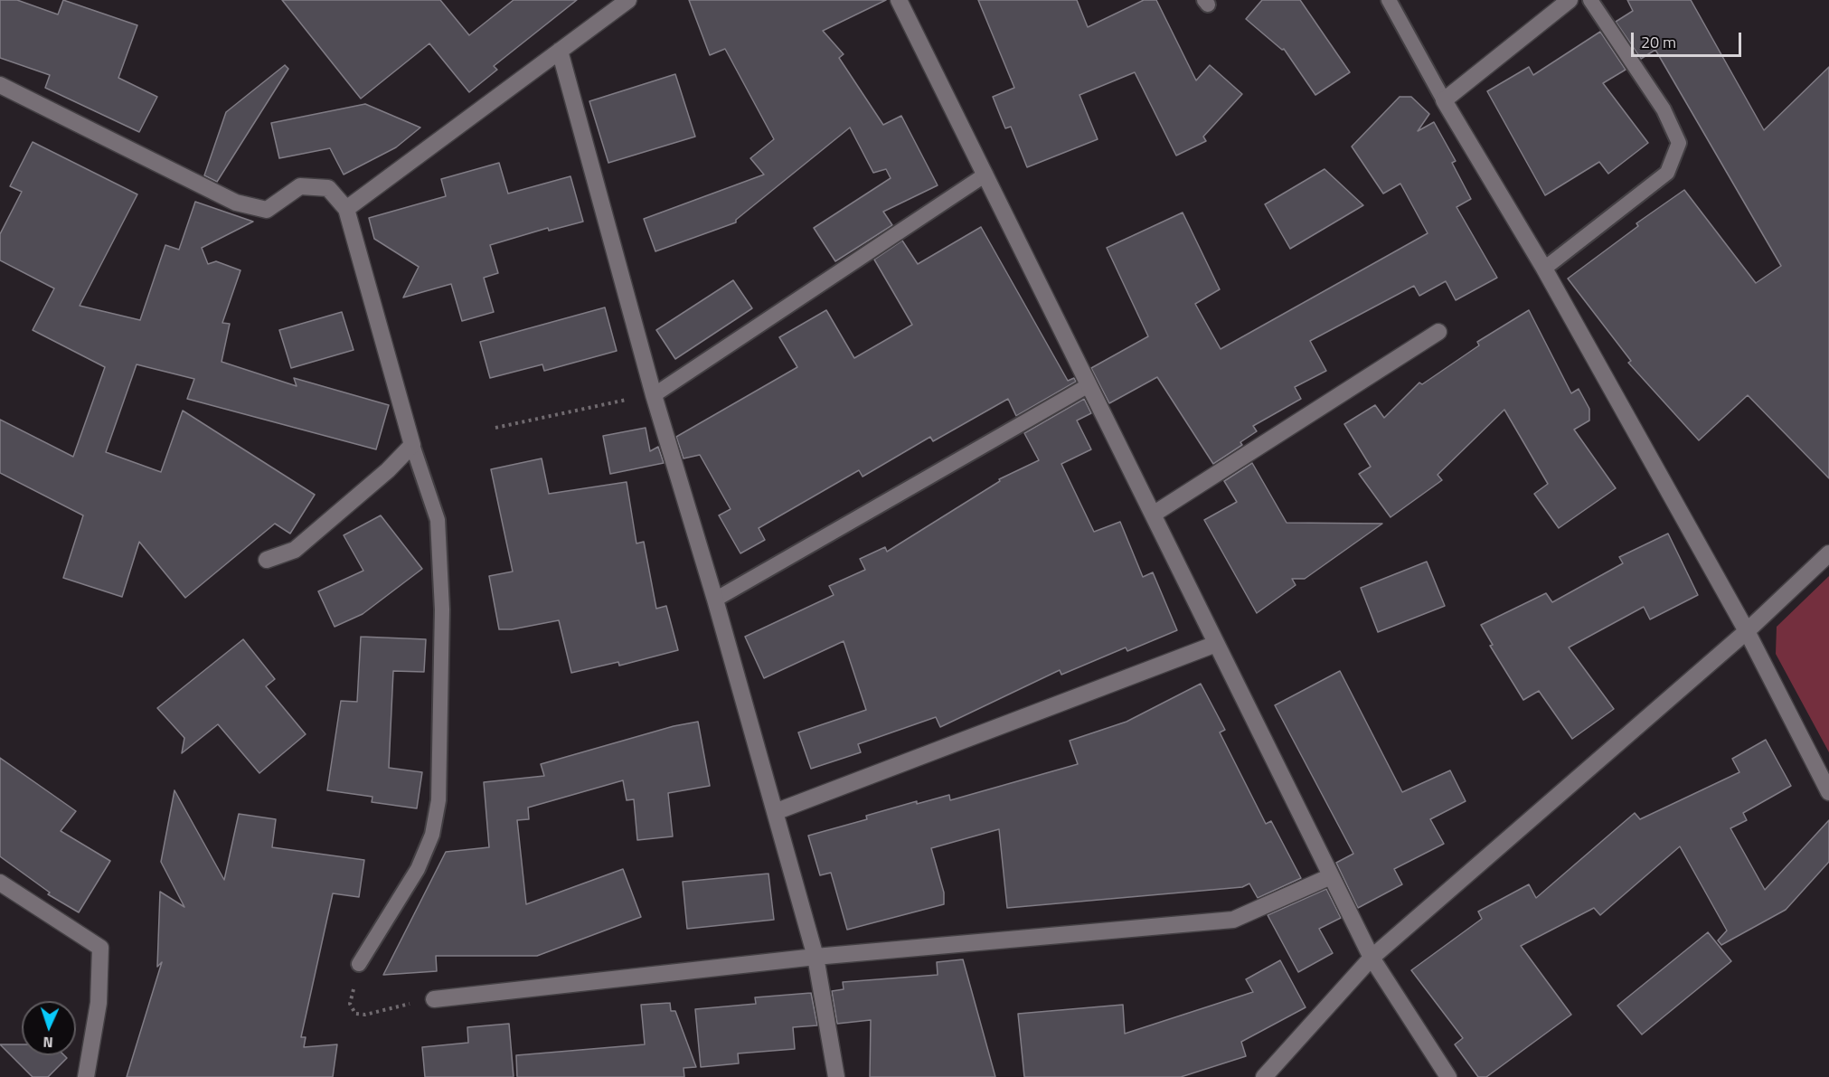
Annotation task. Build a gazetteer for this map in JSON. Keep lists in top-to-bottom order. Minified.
{"scale_bar":"20 m","north":"bottom"}
